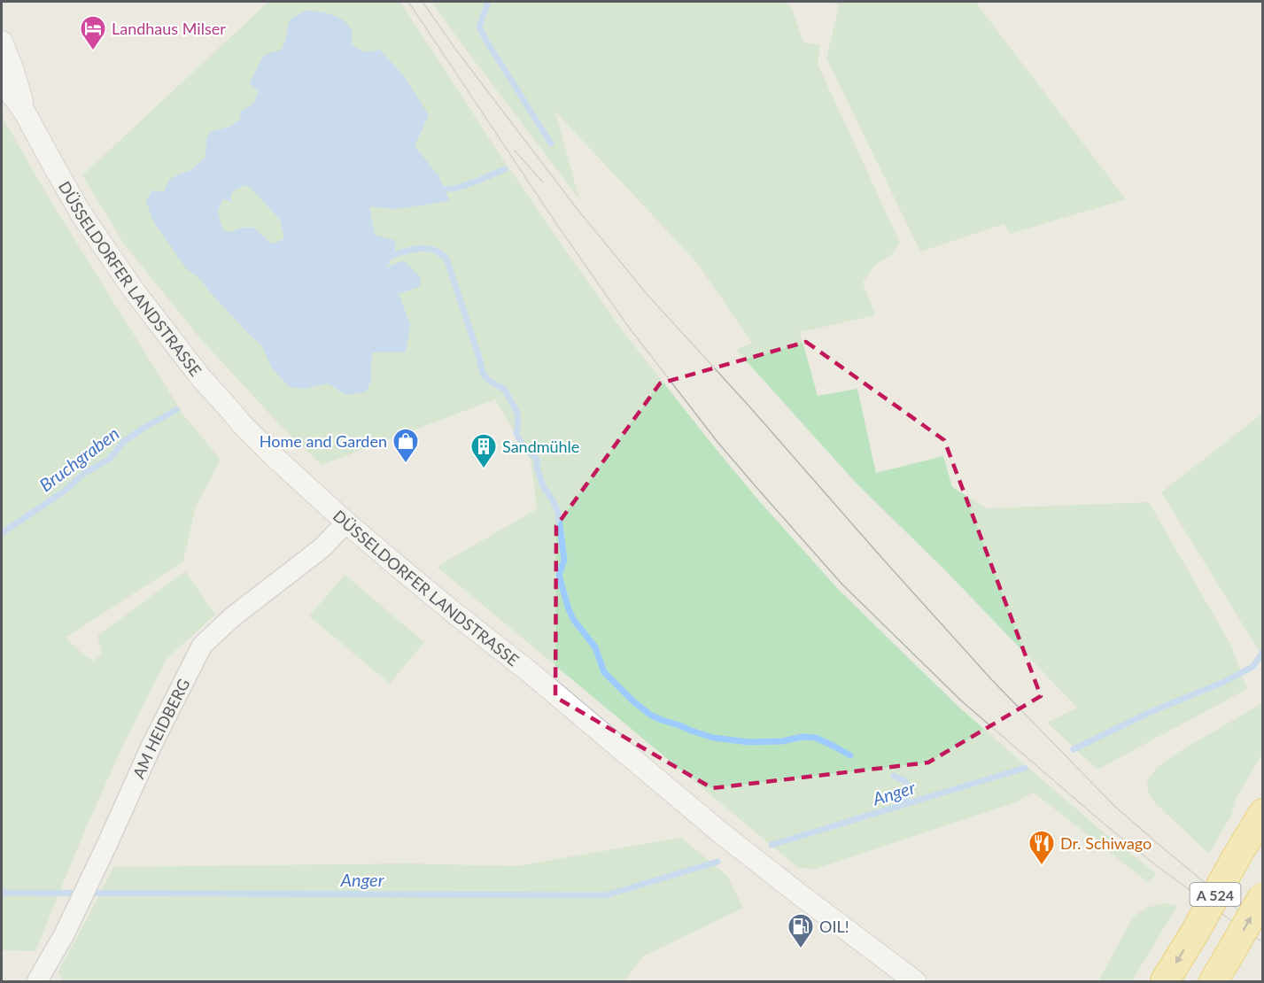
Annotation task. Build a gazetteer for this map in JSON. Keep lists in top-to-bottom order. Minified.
{"streets":{"highway":["A 524"],"main road":["DÜSSELDORFER LANDSTRASSE"],"street":["AM HEIDBERG"]},"crossings":[["DÜSSELDORFER LANDSTRASSE","AM HEIDBERG"]],"water":["Bruchgraben","Anger"],"places":{"hotel":["Landhaus Milser"],"shop":["Home and Garden"],"building":["Sandmühle"],"restaurant":["Dr. Schiwago"],"fuel station":["OIL!"]}}
